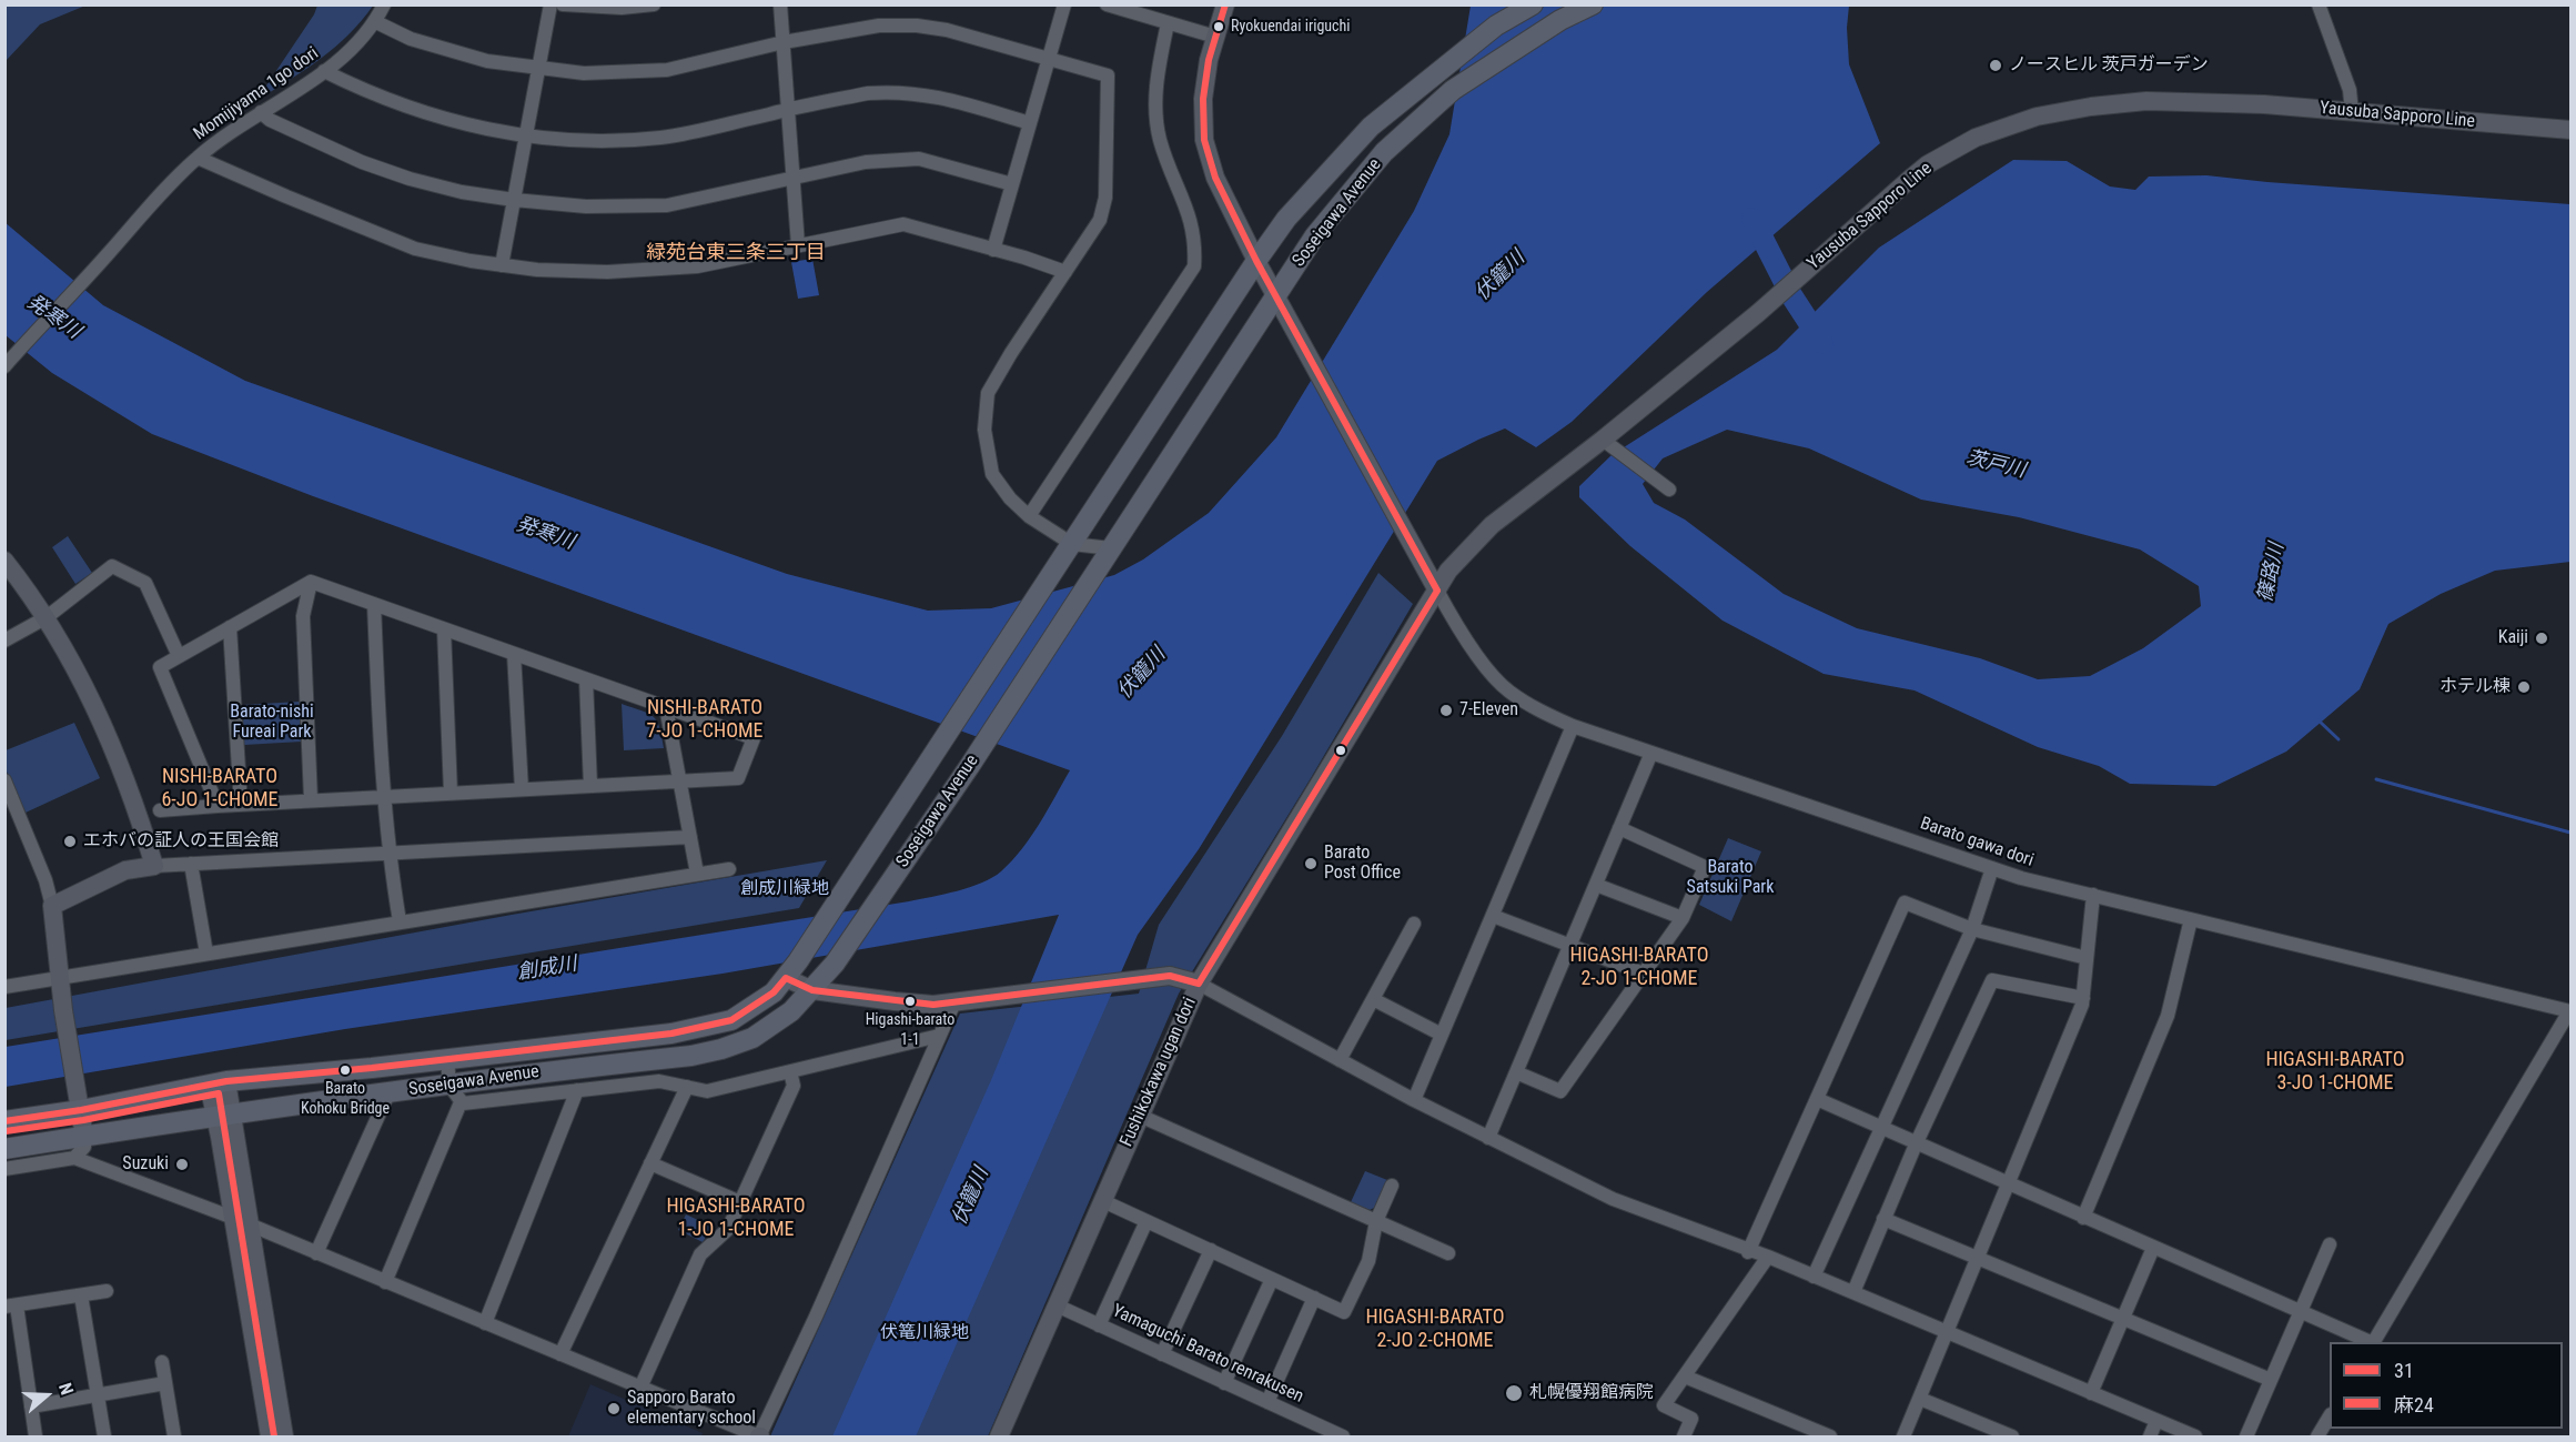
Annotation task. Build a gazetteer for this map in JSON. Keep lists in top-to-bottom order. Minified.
{"streets":{"highway":["Soseigawa Avenue"],"main road":["Yausuba Sapporo Line","Fushikokawa ugan dori"],"street":["Momijiyama 1go dori","Barato gawa dori","Yamaguchi Barato renrakusen"]},"crossings":[["Yausuba Sapporo Line","Barato gawa dori"],["Yausuba Sapporo Line","Fushikokawa ugan dori"],["Barato gawa dori","Fushikokawa ugan dori"],["Fushikokawa ugan dori","Yamaguchi Barato renrakusen"]],"districts":["緑苑台東三条三丁目","NISHI-BARATO 7-JO 1-CHOME","NISHI-BARATO 6-JO 1-CHOME","HIGASHI-BARATO 2-JO 1-CHOME","HIGASHI-BARATO 3-JO 1-CHOME","HIGASHI-BARATO 1-JO 1-CHOME","HIGASHI-BARATO 2-JO 2-CHOME"],"water":["伏籠川","発寒川","茨戸川","篠路川","創成川"],"parks":["Barato-nishi Fureai Park","Barato Satsuki Park","創成川緑地","伏篭川緑地"],"places":["Ryokuendai iriguchi","ノースヒル 茨戸ガーデン","Kaiji","ホテル棟","7-Eleven","エホバの証人の王国会館","Barato Post Office","Higashi-barato 1-1","Barato Kohoku Bridge","Suzuki","札幌優翔館病院","Sapporo Barato elementary school"],"lines":["transit line 31","transit line 麻24"],"legend":["31","麻24"],"north":"right"}
